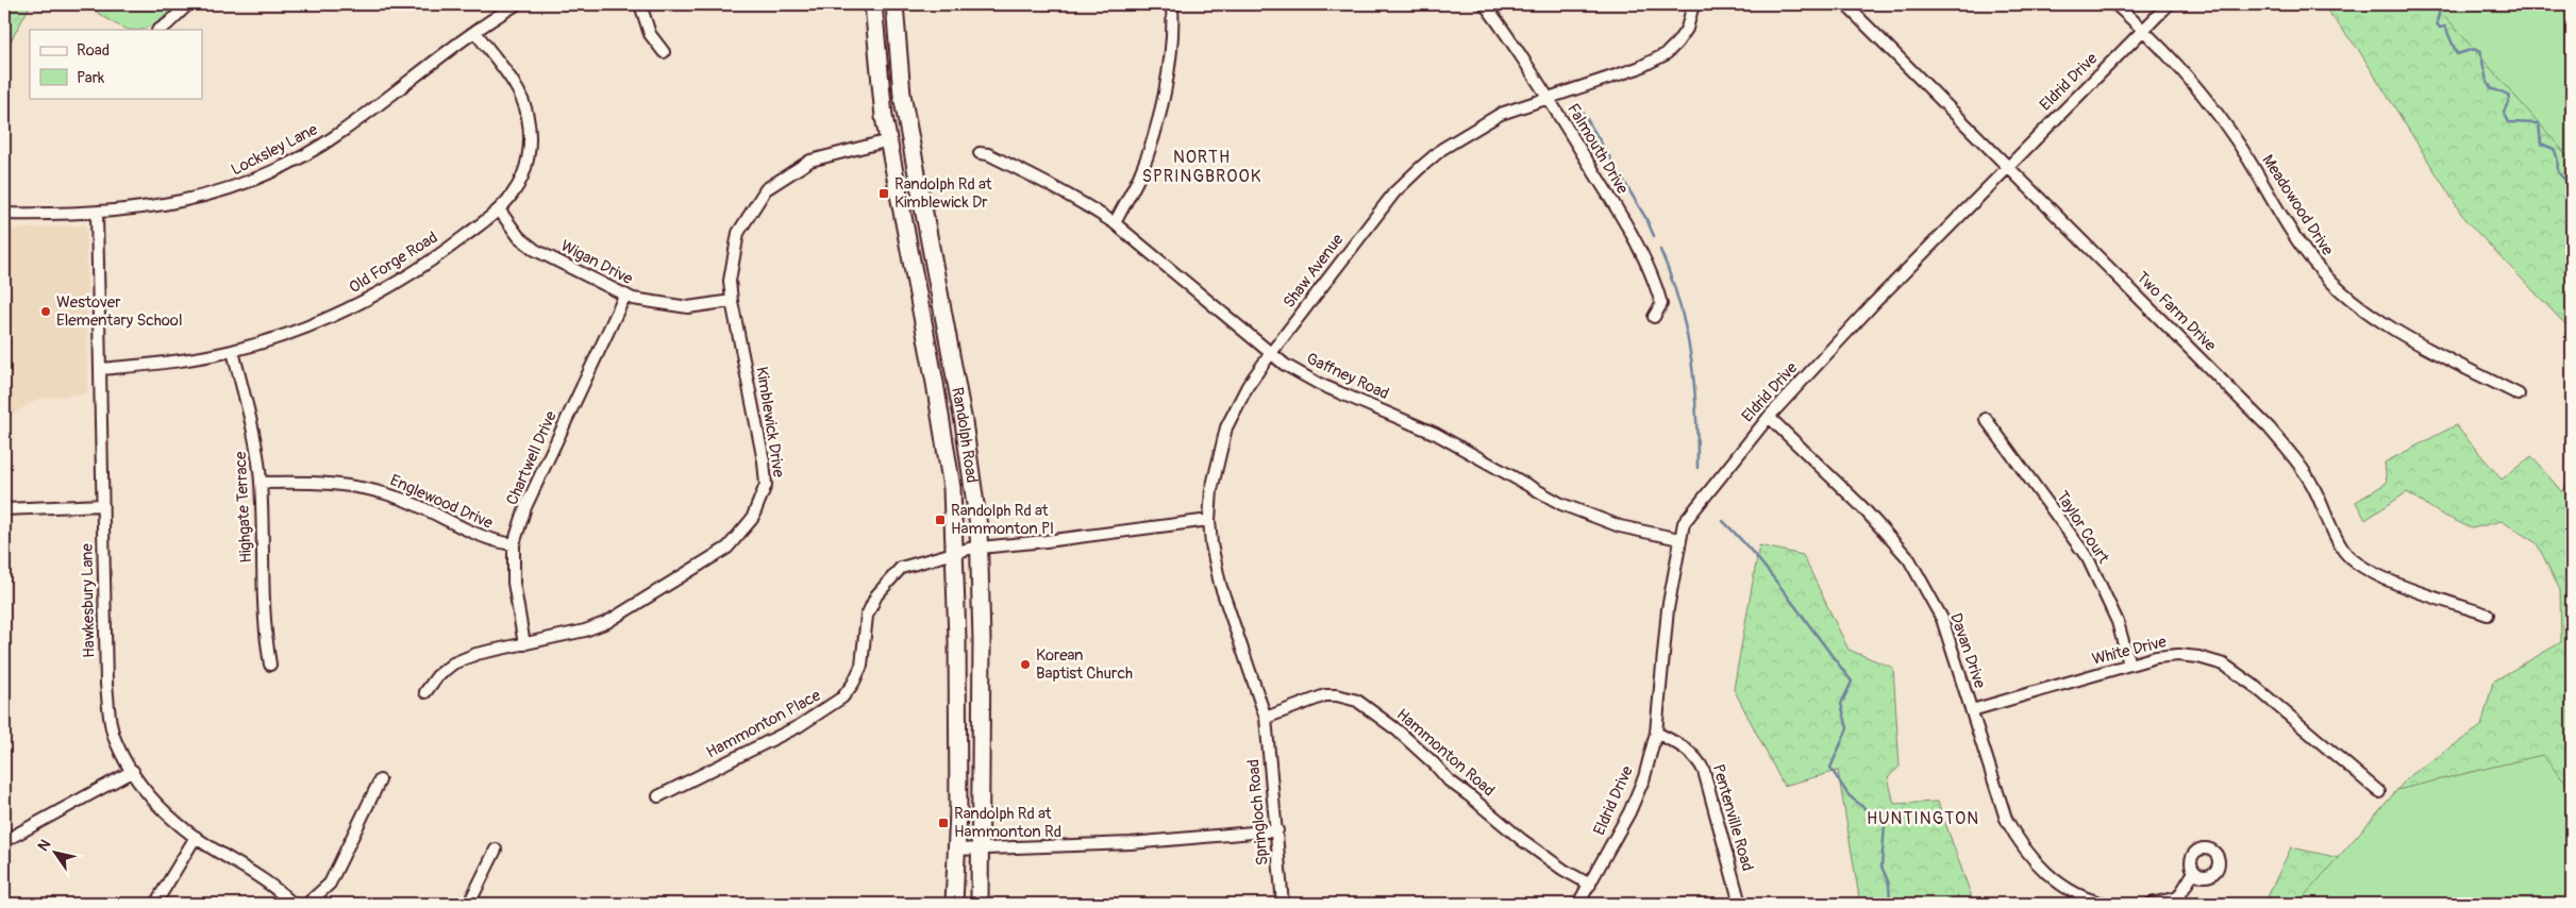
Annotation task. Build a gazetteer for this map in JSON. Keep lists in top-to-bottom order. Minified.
{"streets":{"main road":["Randolph Road"],"street":["Eldrid Drive","Falmouth Drive","Locksley Lane","Meadowood Drive","Old Forge Road","Wigan Drive","Shaw Avenue","Two Farm Drive","Gaffney Road","Kimblewick Drive","Chartwell Drive","Englewood Drive","Highgate Terrace","Taylor Court","Hawkesbury Lane","Davan Drive","White Drive","Hammonton Place","Hammonton Road","Springloch Road","Pentenville Road"]},"crossings":[["Eldrid Drive","Meadowood Drive"],["Eldrid Drive","Two Farm Drive"],["Eldrid Drive","Gaffney Road"],["Eldrid Drive","Davan Drive"],["Eldrid Drive","Hammonton Road"],["Eldrid Drive","Pentenville Road"],["Falmouth Drive","Shaw Avenue"],["Locksley Lane","Old Forge Road"],["Locksley Lane","Hawkesbury Lane"],["Old Forge Road","Wigan Drive"],["Old Forge Road","Highgate Terrace"],["Old Forge Road","Hawkesbury Lane"],["Wigan Drive","Kimblewick Drive"],["Wigan Drive","Chartwell Drive"],["Shaw Avenue","Gaffney Road"],["Shaw Avenue","Hammonton Place"],["Shaw Avenue","Hammonton Road"],["Shaw Avenue","Springloch Road"],["Kimblewick Drive","Randolph Road"],["Kimblewick Drive","Chartwell Drive"],["Randolph Road","Hammonton Place"],["Chartwell Drive","Englewood Drive"],["Englewood Drive","Highgate Terrace"],["Taylor Court","White Drive"],["Davan Drive","White Drive"],["Hammonton Road","Springloch Road"]],"districts":["NORTH SPRINGBROOK","HUNTINGTON"],"places":{"transit":["Randolph Rd at Kimblewick Dr","Randolph Rd at Hammonton Pl","Randolph Rd at Hammonton Rd"],"other":["Westover Elementary School","Korean Baptist Church"]},"legend":["Road","Park"],"north":"top left"}
